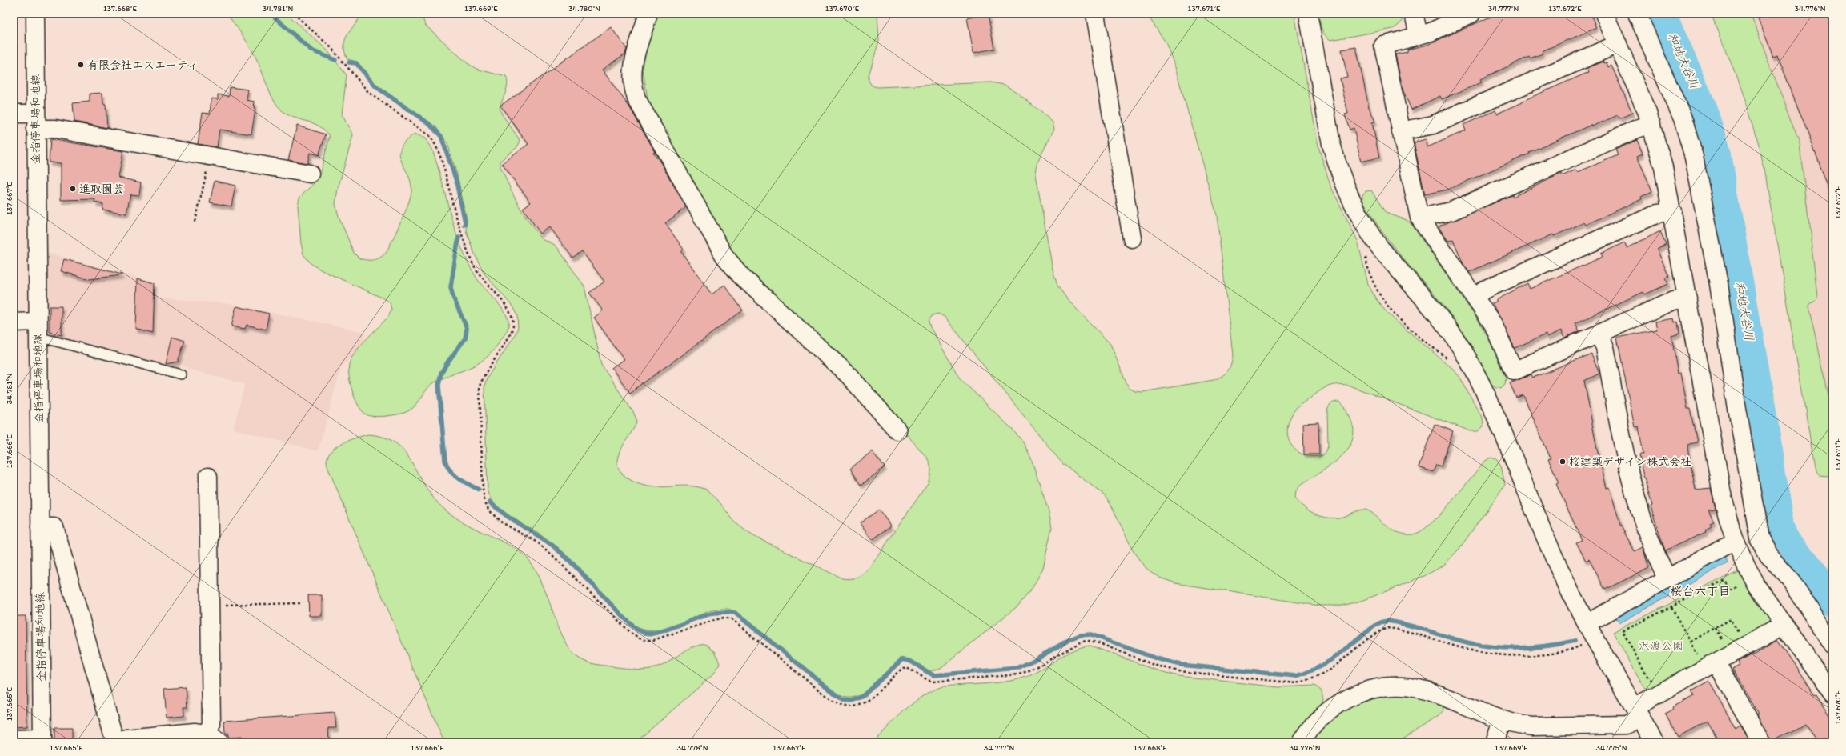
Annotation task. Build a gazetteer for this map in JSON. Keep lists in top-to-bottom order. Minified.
{"streets":{"street":["金指停車場和地線"]},"districts":["桜台六丁目"],"water":["和地大谷川"],"parks":["沢渡公園"],"places":["有限会社エスエーティ","進取園芸","桜建築デザイン株式会社"],"coordinates":["137.668°E","34.781°N","137.669°E","34.780°N","137.670°E","137.671°E","34.777°N","137.672°E","34.776°N","137.667°E","137.666°E","137.665°E","34.778°N","34.775°N"]}
